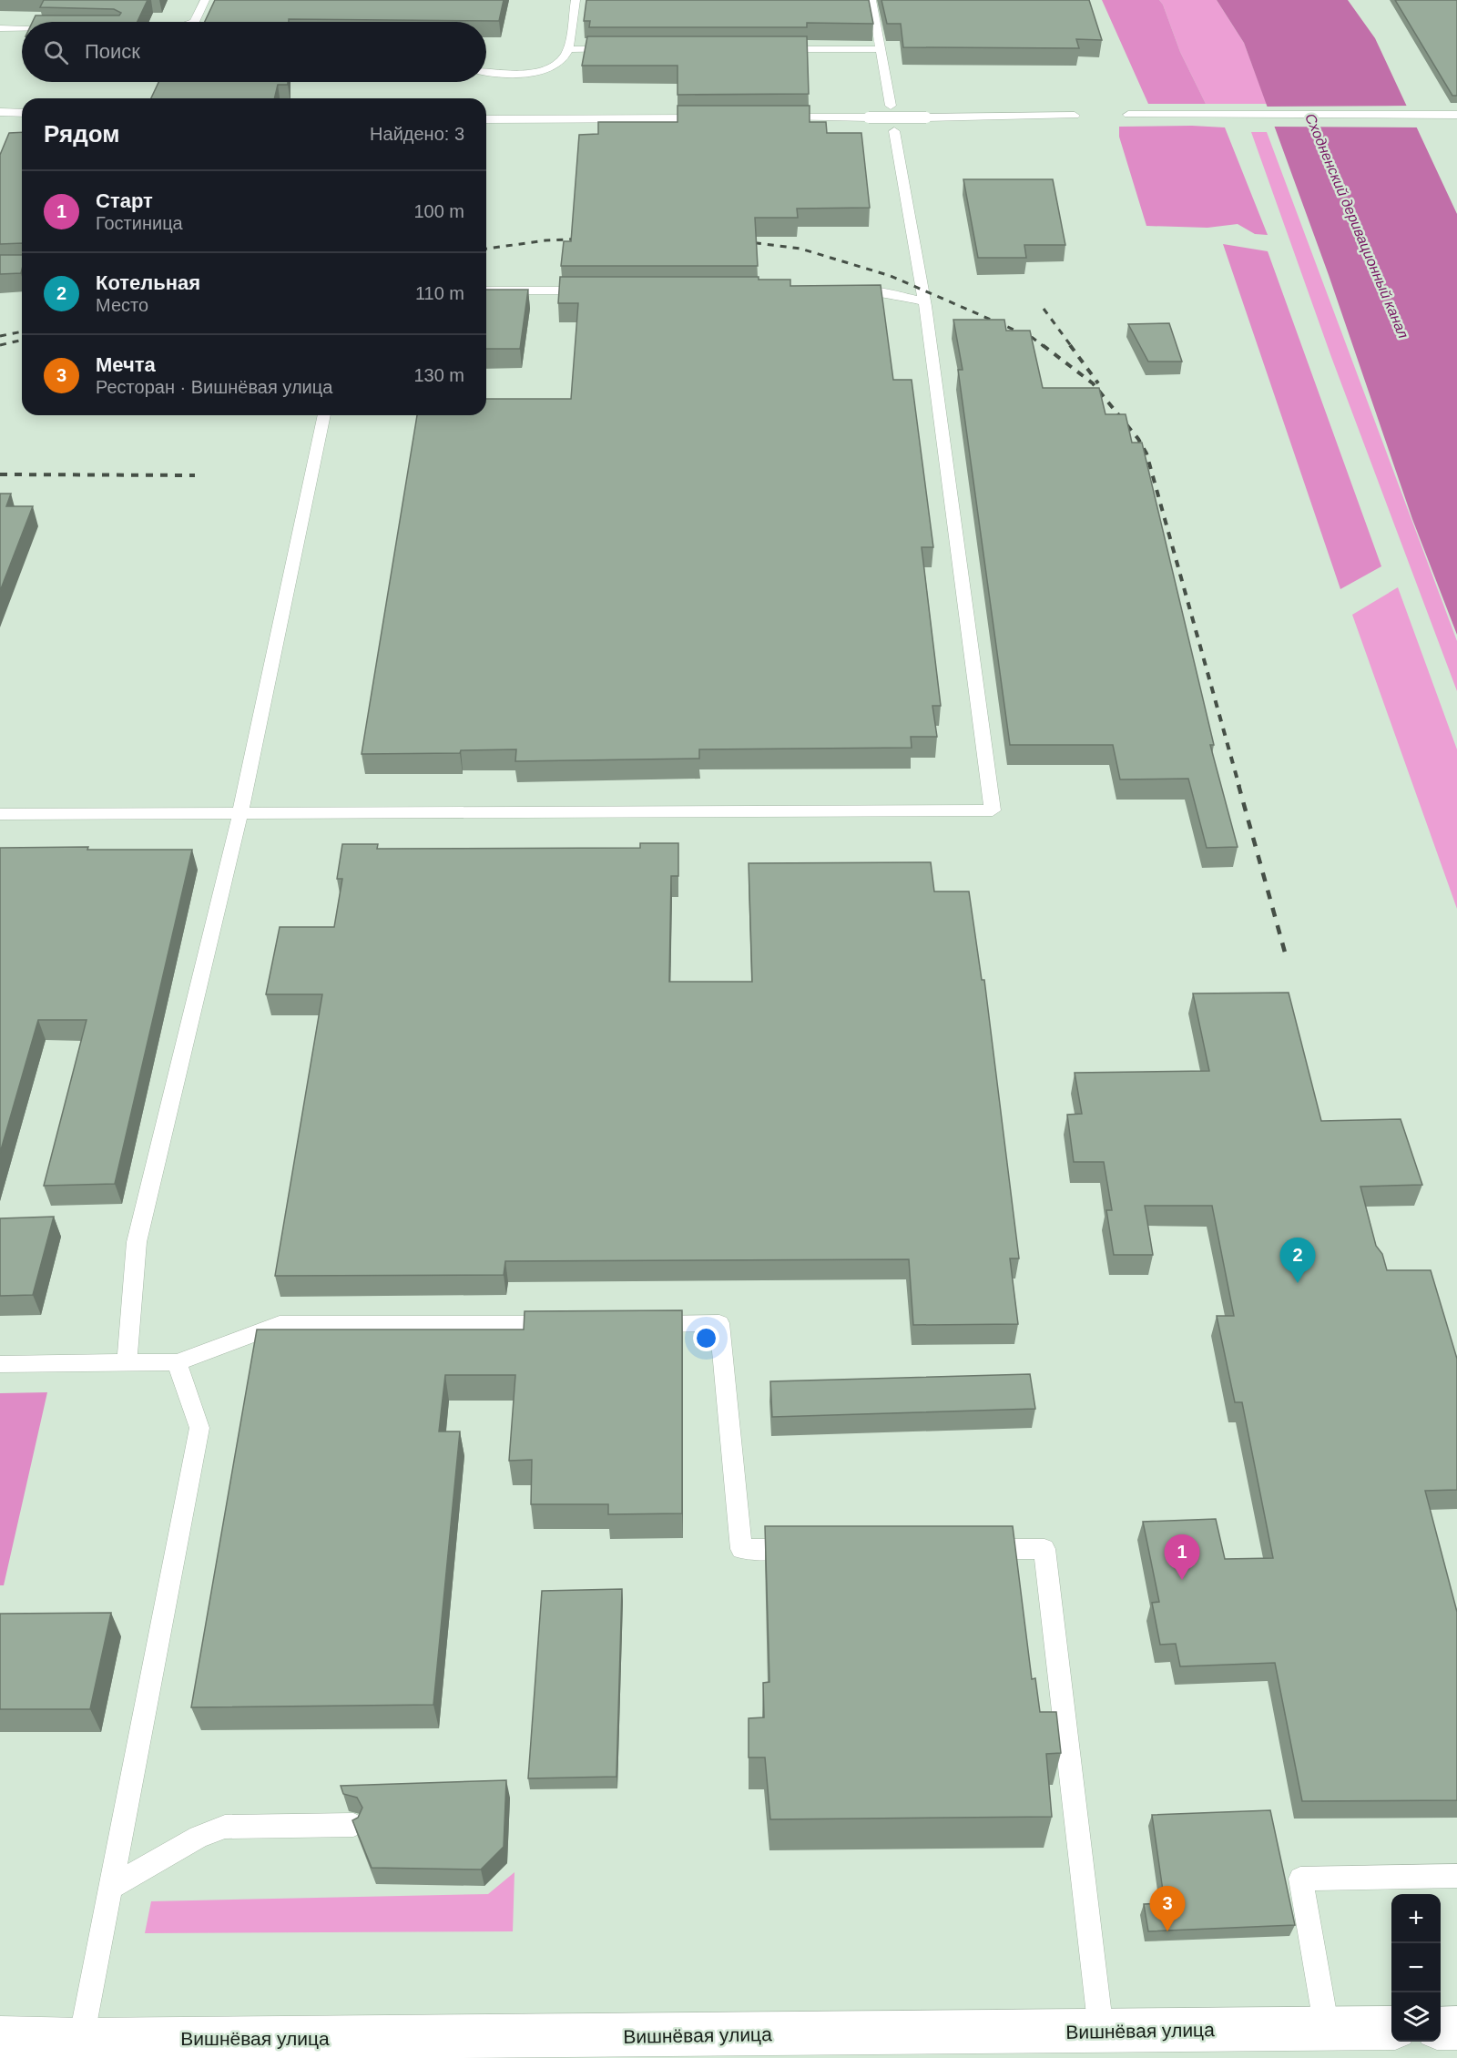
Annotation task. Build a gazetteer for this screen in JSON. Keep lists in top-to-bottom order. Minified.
{"streets":{"street":["Вишнёвая улица"]},"water":["Сходненский деривационный канал"],"page":{"search":"Поиск","heading":["Рядом","Найдено: 3"],"list":[{"mark":"1","name":"Старт","note":"Гостиница","value":"100 m"},{"mark":"2","name":"Котельная","note":"Место","value":"110 m"},{"mark":"3","name":"Мечта","note":"Ресторан · Вишнёвая улица","value":"130 m"}],"pins":["2","1","3"],"map_buttons":["+","−"]}}
